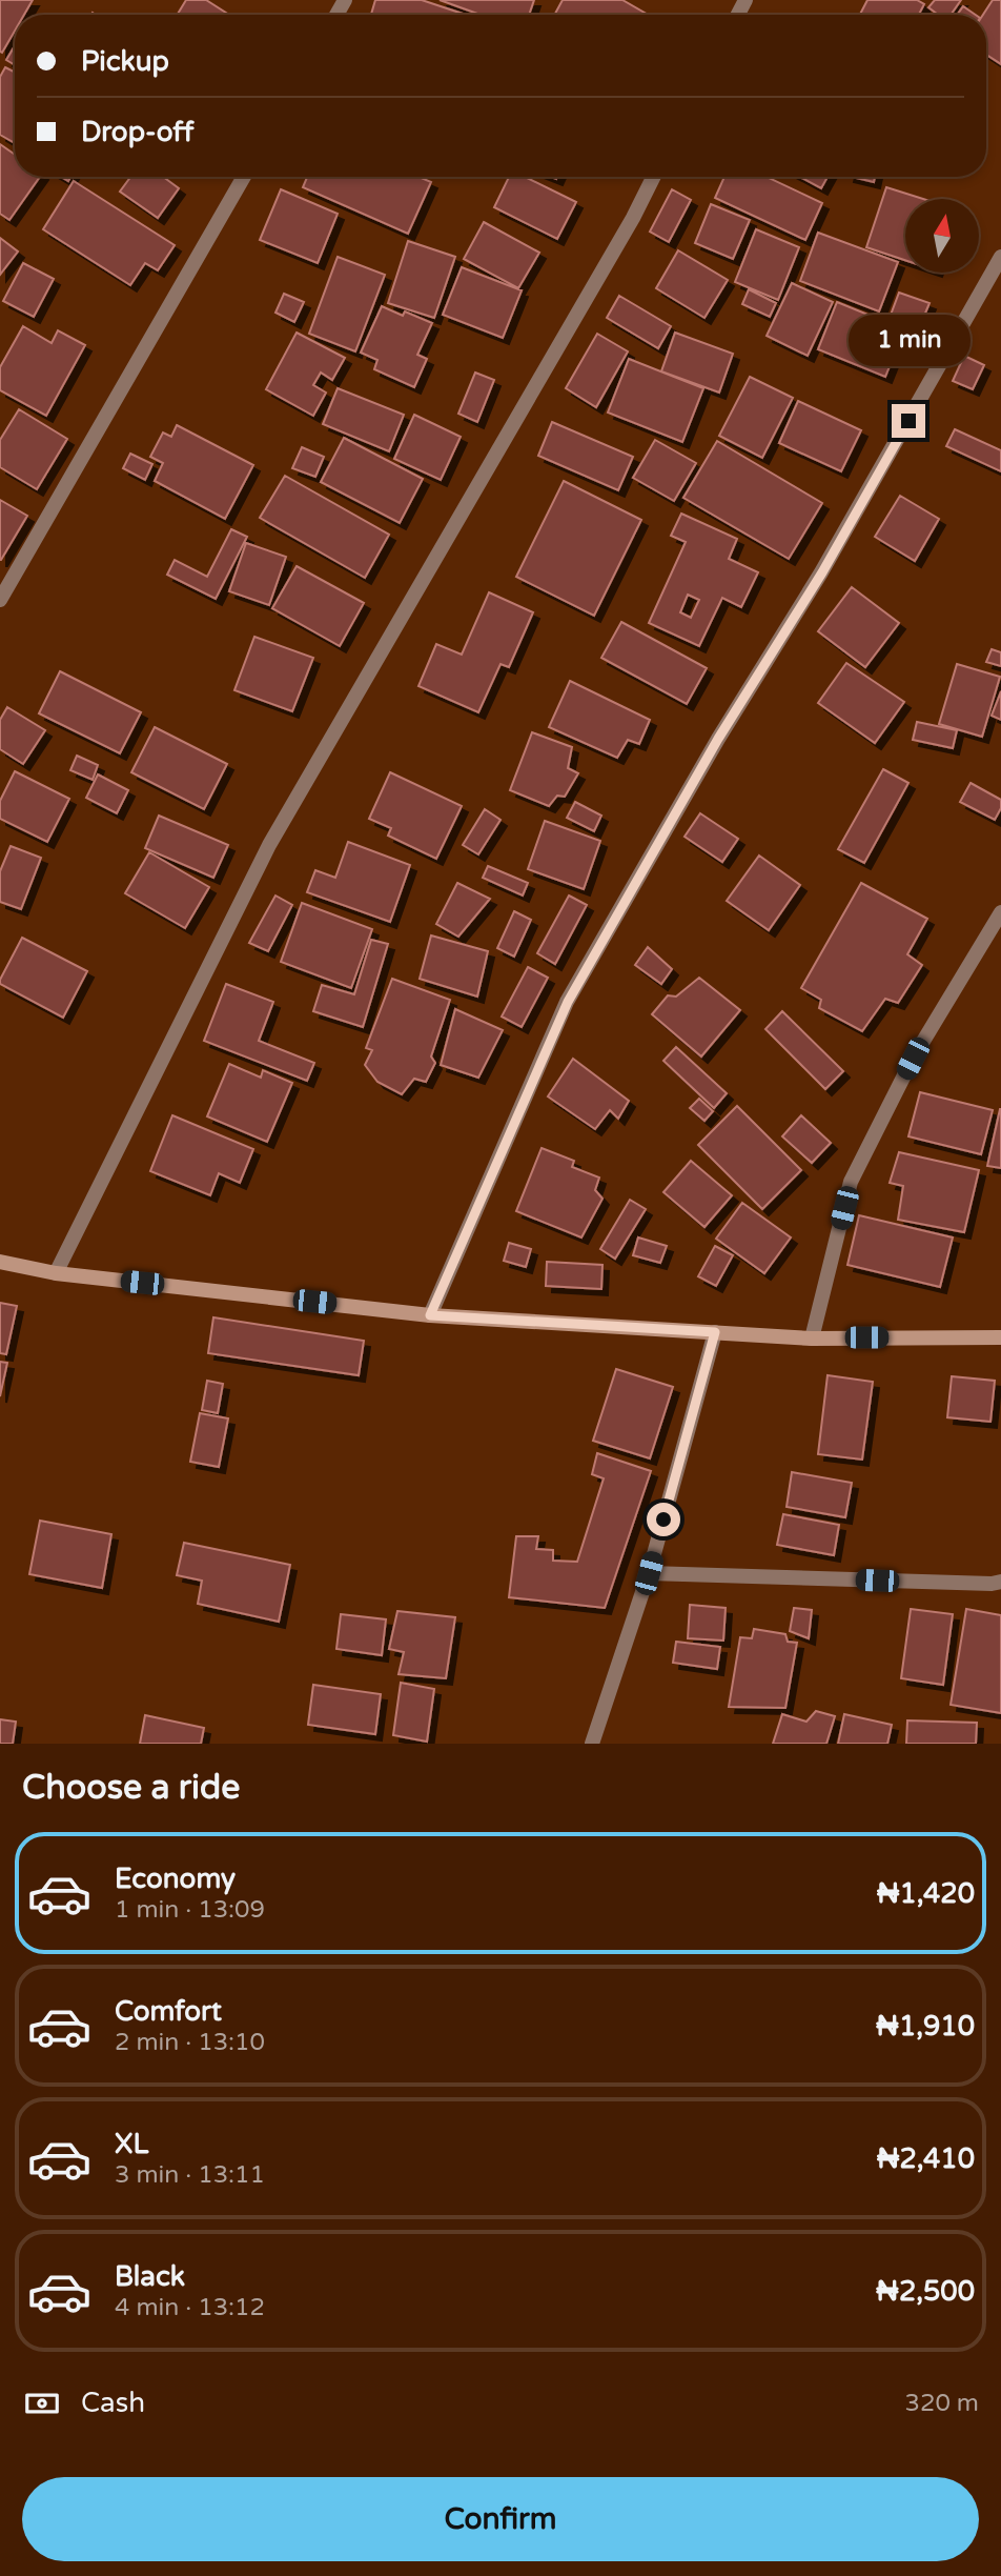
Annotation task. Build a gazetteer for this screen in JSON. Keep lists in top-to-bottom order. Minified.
{"north":"top","page":{"banner":["Pickup","Drop-off"],"bubble":"1 min","heading":"Choose a ride","list":[{"name":"Economy","note":"1 min · 13:09","value":"₦1,420"},{"name":"Comfort","note":"2 min · 13:10","value":"₦1,910"},{"name":"XL","note":"3 min · 13:11","value":"₦2,410"},{"name":"Black","note":"4 min · 13:12","value":"₦2,500"}],"pay":["Cash","320 m"],"buttons":"Confirm"}}
